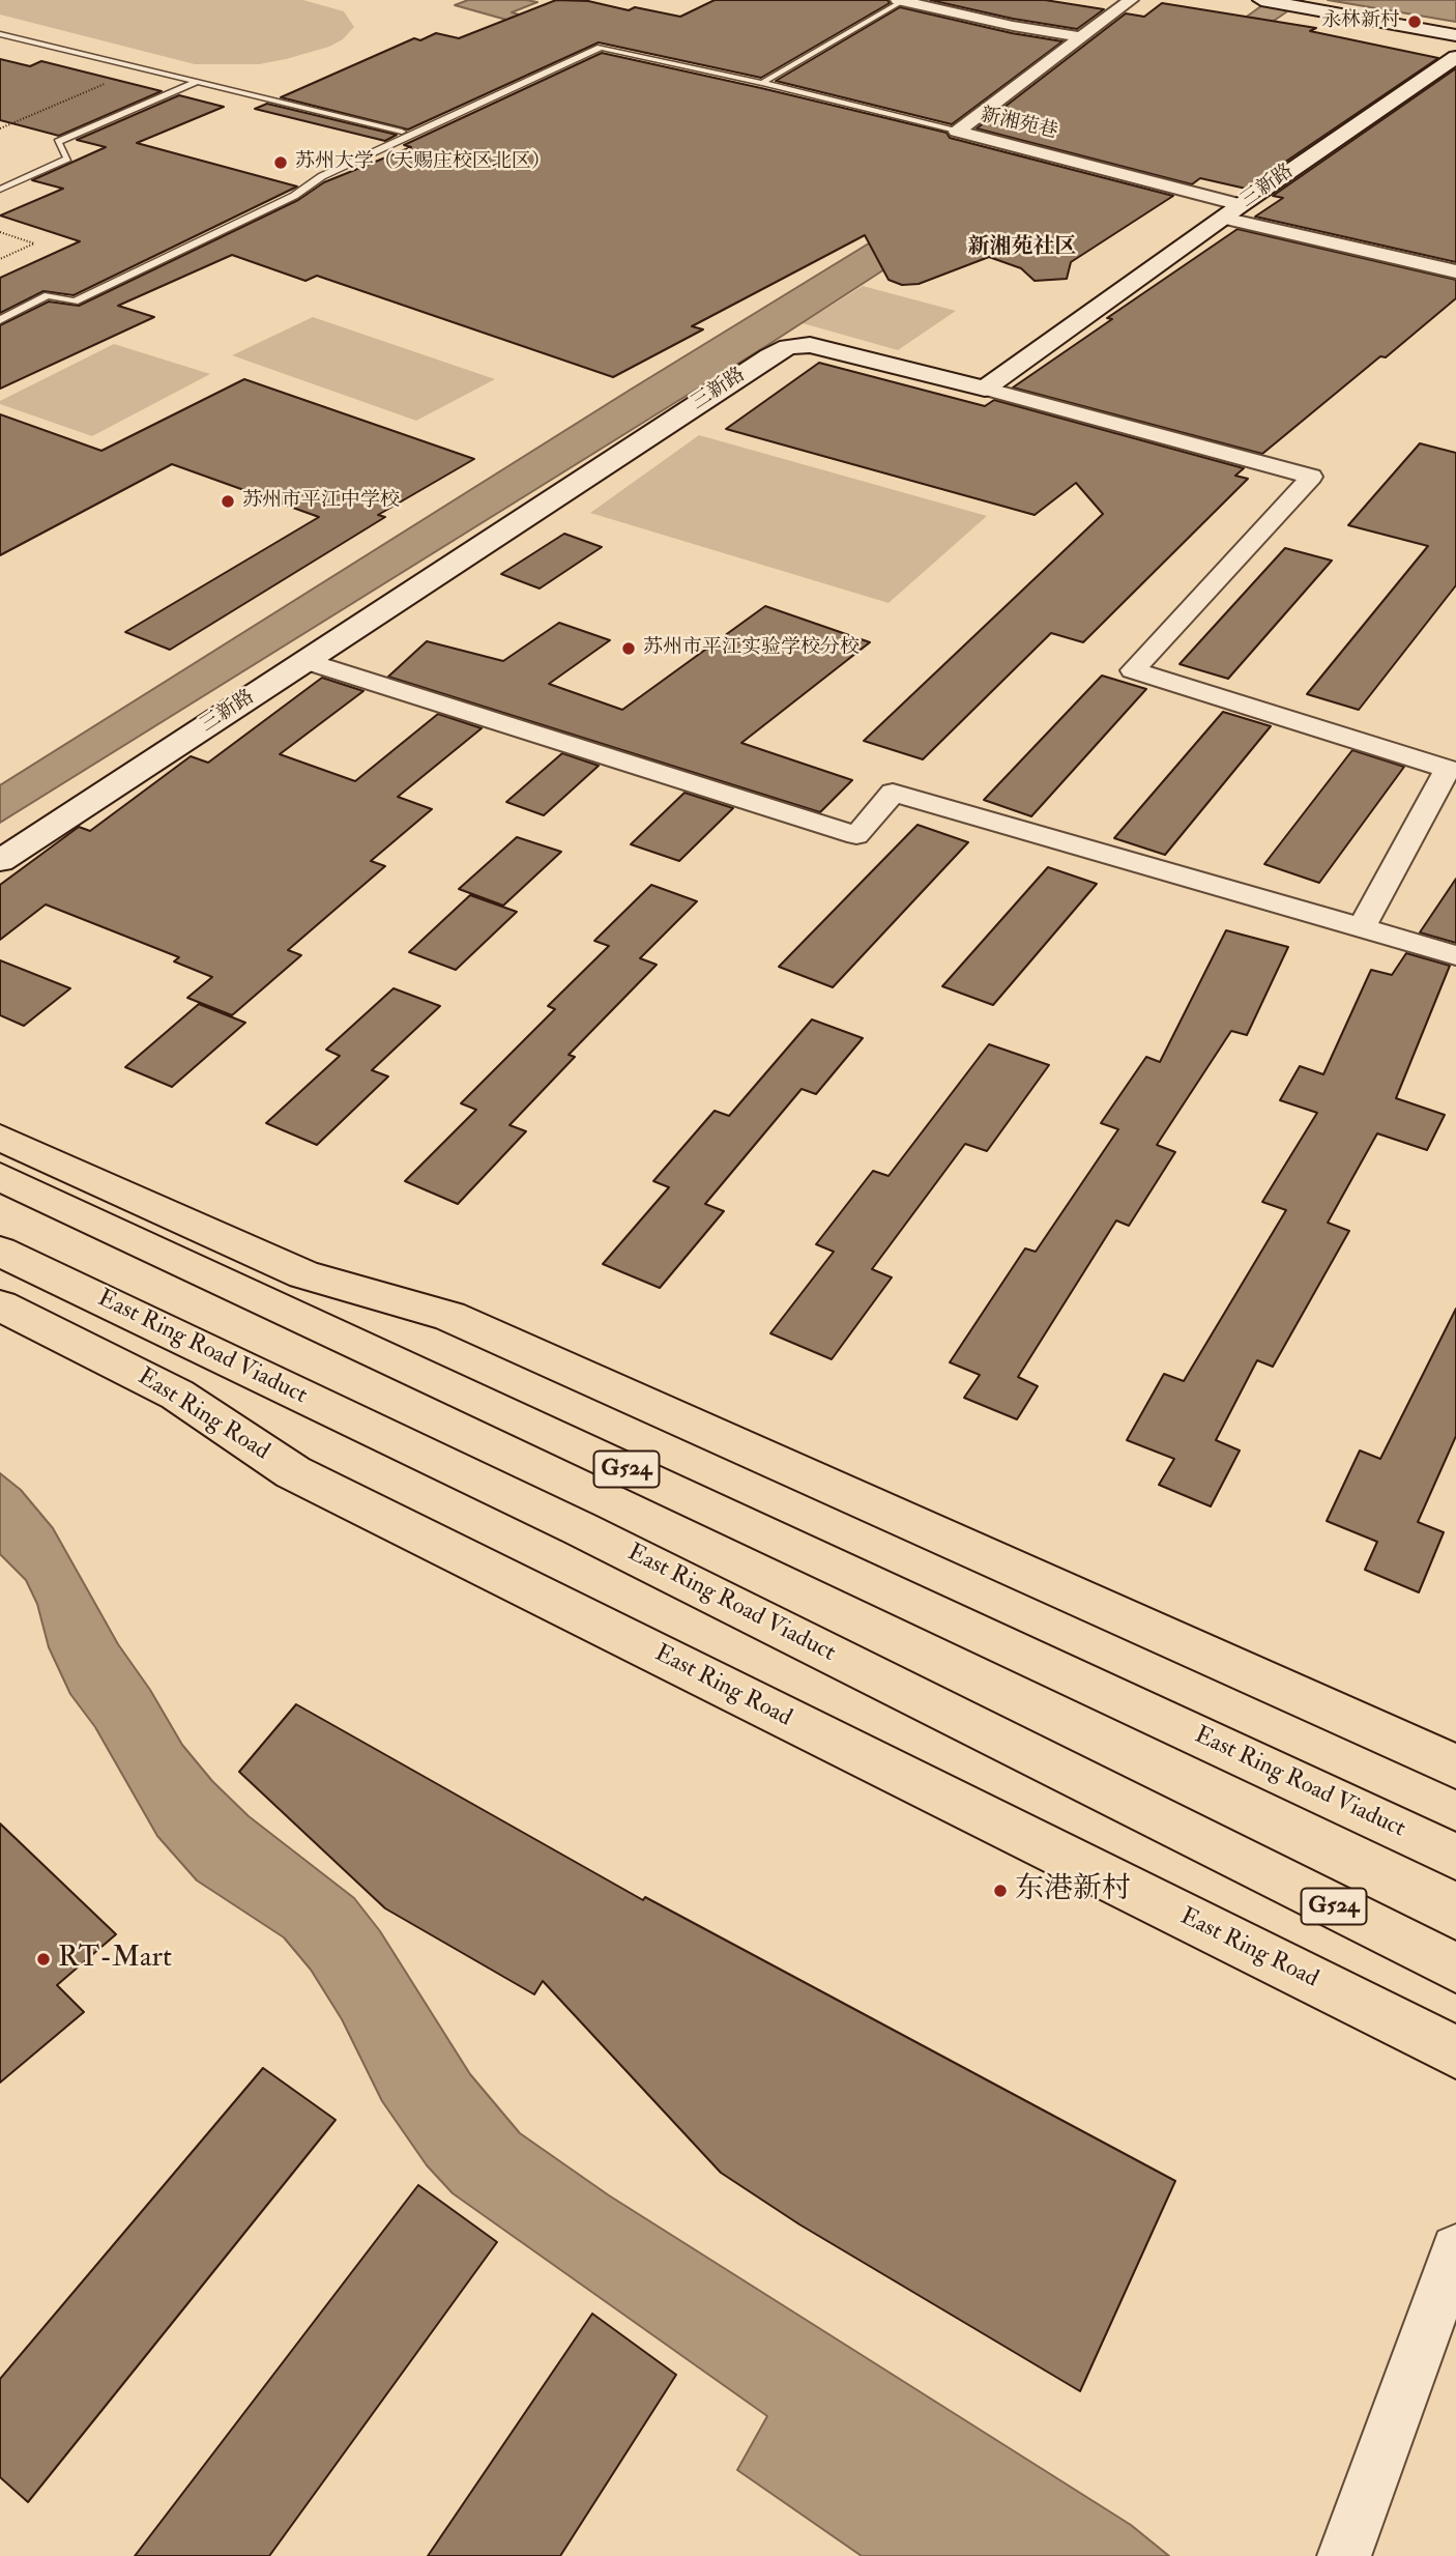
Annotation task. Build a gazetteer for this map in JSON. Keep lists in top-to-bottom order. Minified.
{"streets":{"main road":["East Ring Road Viaduct","East Ring Road","G524"],"street":["新湘苑巷","三新路"]},"crossings":[["新湘苑巷","三新路"]],"districts":["新湘苑社区"],"places":["永林新村","苏州大学（天赐庄校区北区）","苏州市平江中学校","苏州市平江实验学校分校","东港新村","RT-Mart"]}
